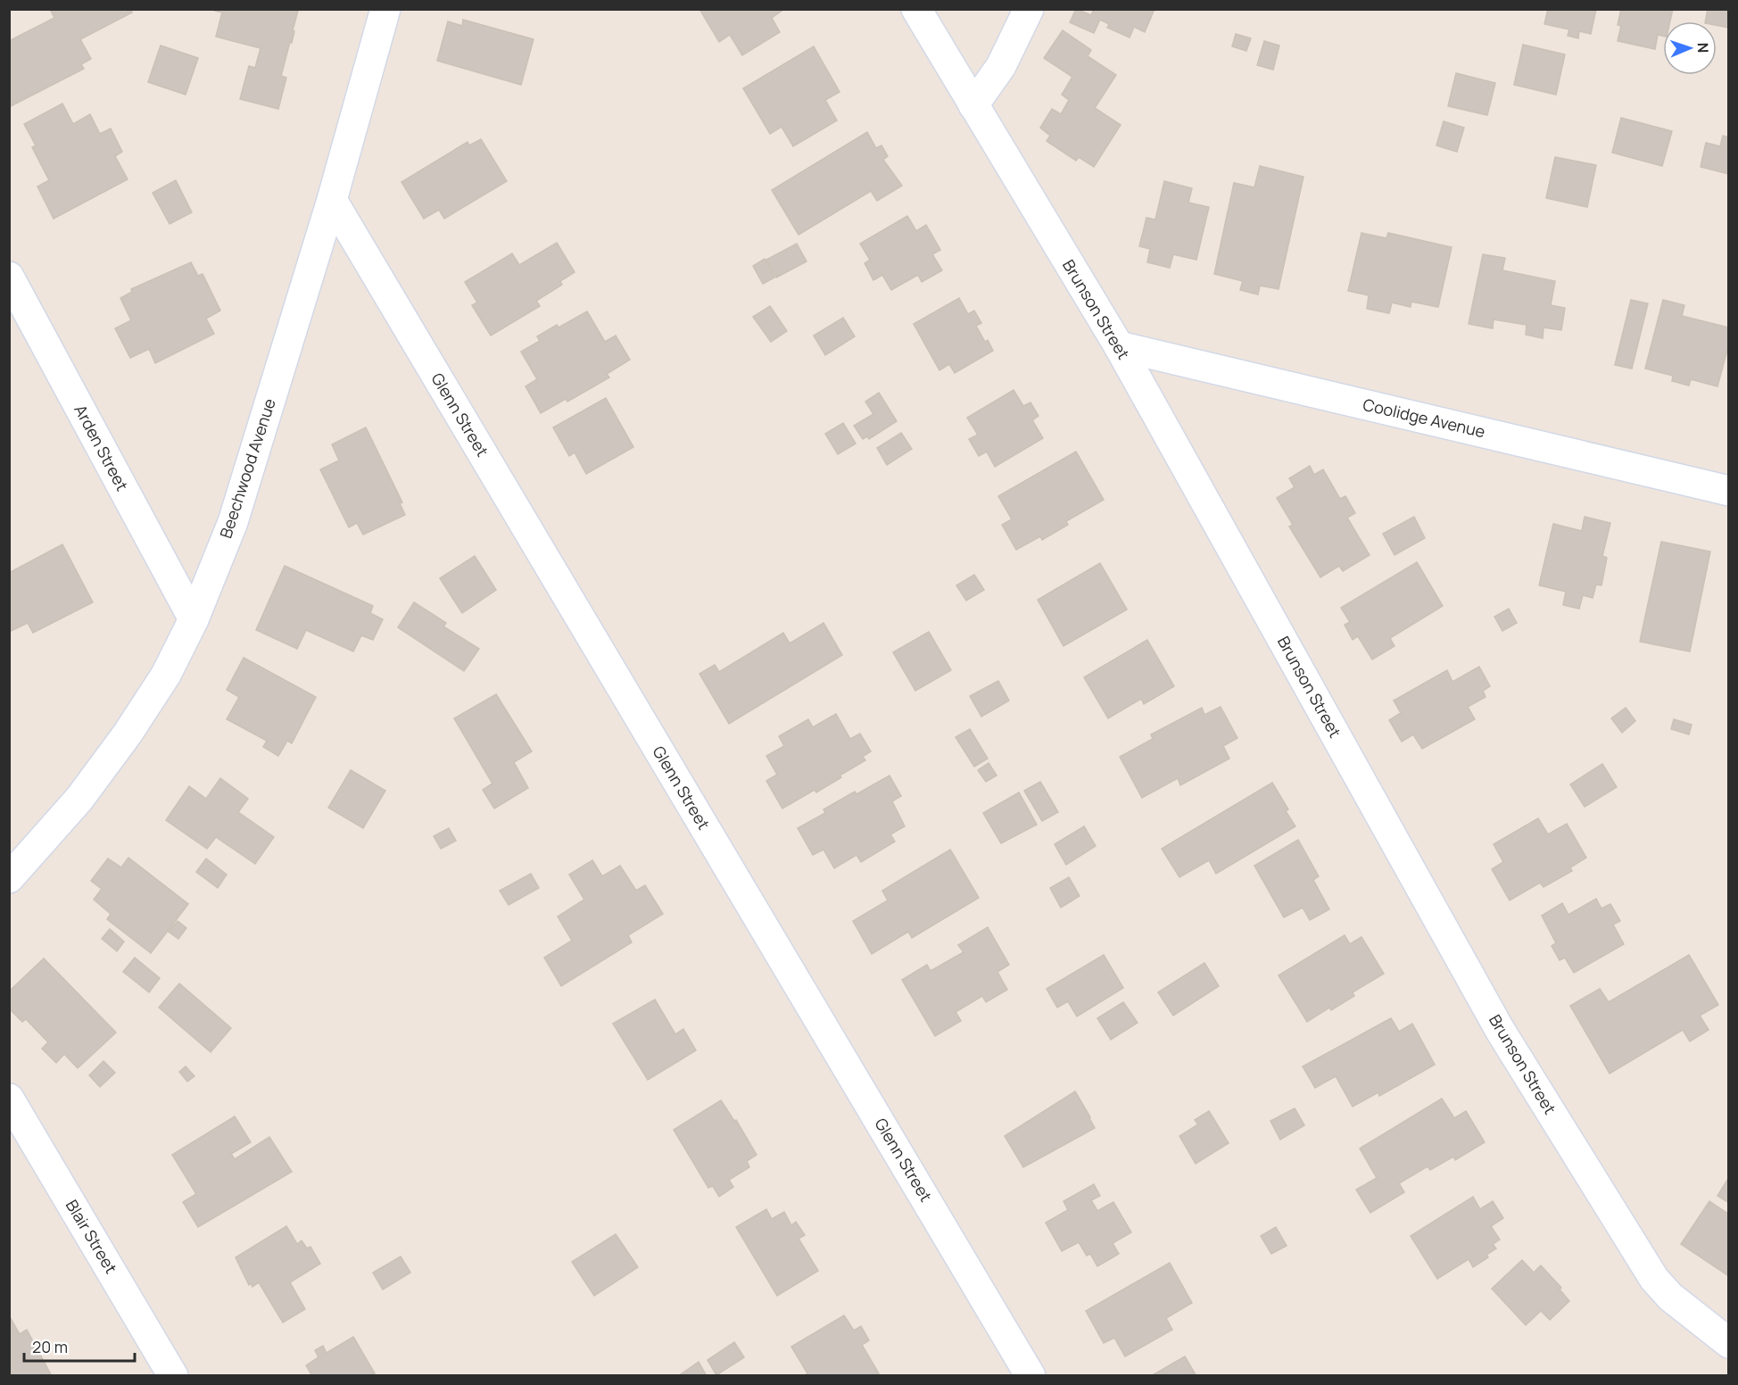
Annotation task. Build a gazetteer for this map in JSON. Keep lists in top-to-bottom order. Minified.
{"streets":{"street":["Brunson Street","Glenn Street","Coolidge Avenue","Arden Street","Beechwood Avenue","Blair Street"]},"crossings":[["Brunson Street","Coolidge Avenue"],["Glenn Street","Beechwood Avenue"],["Arden Street","Beechwood Avenue"]],"scale_bar":"20 m","north":"right"}
